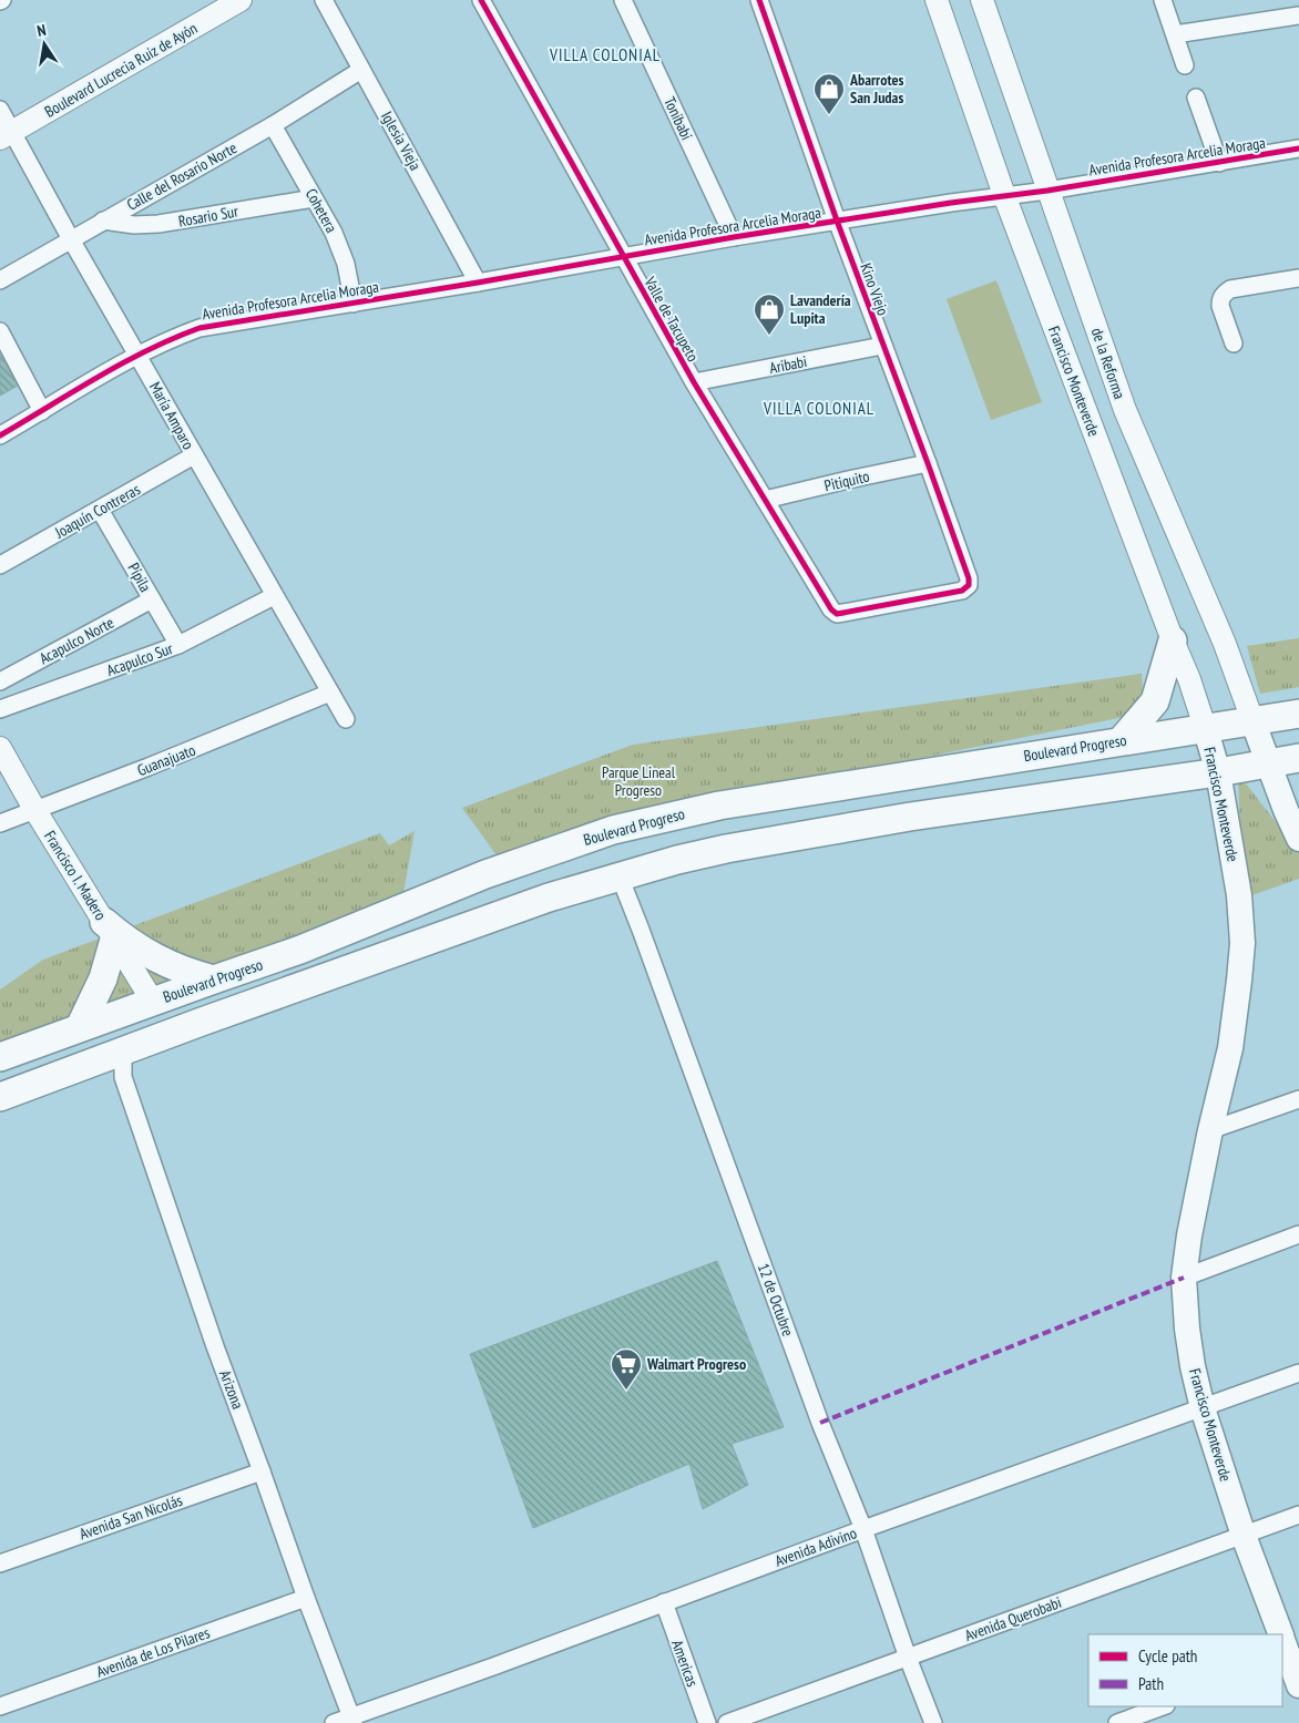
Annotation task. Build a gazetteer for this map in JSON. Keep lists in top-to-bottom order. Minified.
{"streets":{"main road":["Francisco Monteverde","Boulevard Progreso"],"street":["Boulevard Lucrecia Ruiz de Ayón","Tonibabi","Iglesia Vieja","Avenida Profesora Arcelia Moraga","Calle del Rosario Norte","Cohetera","Rosario Sur","Kino Viejo","Valle de Tacupeto","de la Reforma","Aribabi","María Amparo","Pitiquito","Joaquín Contreras","Pípila","Acapulco Norte","Acapulco Sur","Guanajuato","Francisco I. Madero","12 de Octubre","Arizona","Avenida San Nicolás","Avenida Adivino","Avenida Querobabi","Avenida de Los Pilares","Americas"]},"crossings":[["Boulevard Lucrecia Ruiz de Ayón","María Amparo"],["Tonibabi","Avenida Profesora Arcelia Moraga"],["Iglesia Vieja","Avenida Profesora Arcelia Moraga"],["Iglesia Vieja","Calle del Rosario Norte"],["Avenida Profesora Arcelia Moraga","Cohetera"],["Avenida Profesora Arcelia Moraga","Kino Viejo"],["Avenida Profesora Arcelia Moraga","Valle de Tacupeto"],["Avenida Profesora Arcelia Moraga","de la Reforma"],["Avenida Profesora Arcelia Moraga","Francisco Monteverde"],["Avenida Profesora Arcelia Moraga","María Amparo"],["Calle del Rosario Norte","Cohetera"],["Calle del Rosario Norte","Rosario Sur"],["Calle del Rosario Norte","María Amparo"],["Cohetera","Rosario Sur"],["Kino Viejo","Valle de Tacupeto"],["Kino Viejo","Aribabi"],["Kino Viejo","Pitiquito"],["Valle de Tacupeto","Aribabi"],["Valle de Tacupeto","Pitiquito"],["de la Reforma","Boulevard Progreso"],["Francisco Monteverde","Boulevard Progreso"],["Francisco Monteverde","Avenida Adivino"],["Francisco Monteverde","Avenida Querobabi"],["María Amparo","Joaquín Contreras"],["María Amparo","Acapulco Sur"],["María Amparo","Guanajuato"],["Joaquín Contreras","Pípila"],["Pípila","Acapulco Norte"],["Pípila","Acapulco Sur"],["Boulevard Progreso","Francisco I. Madero"],["Guanajuato","Francisco I. Madero"],["12 de Octubre","Avenida Adivino"],["12 de Octubre","Avenida Querobabi"],["Arizona","Avenida San Nicolás"],["Arizona","Avenida Adivino"],["Arizona","Avenida de Los Pilares"],["Avenida Adivino","Americas"]],"districts":["VILLA COLONIAL","VILLA COLONIAL"],"parks":["Parque Lineal Progreso"],"places":{"shop":["Abarrotes San Judas","Lavandería Lupita"],"supermarket":["Walmart Progreso"]},"legend":["Cycle path","Path"],"north":"top"}
